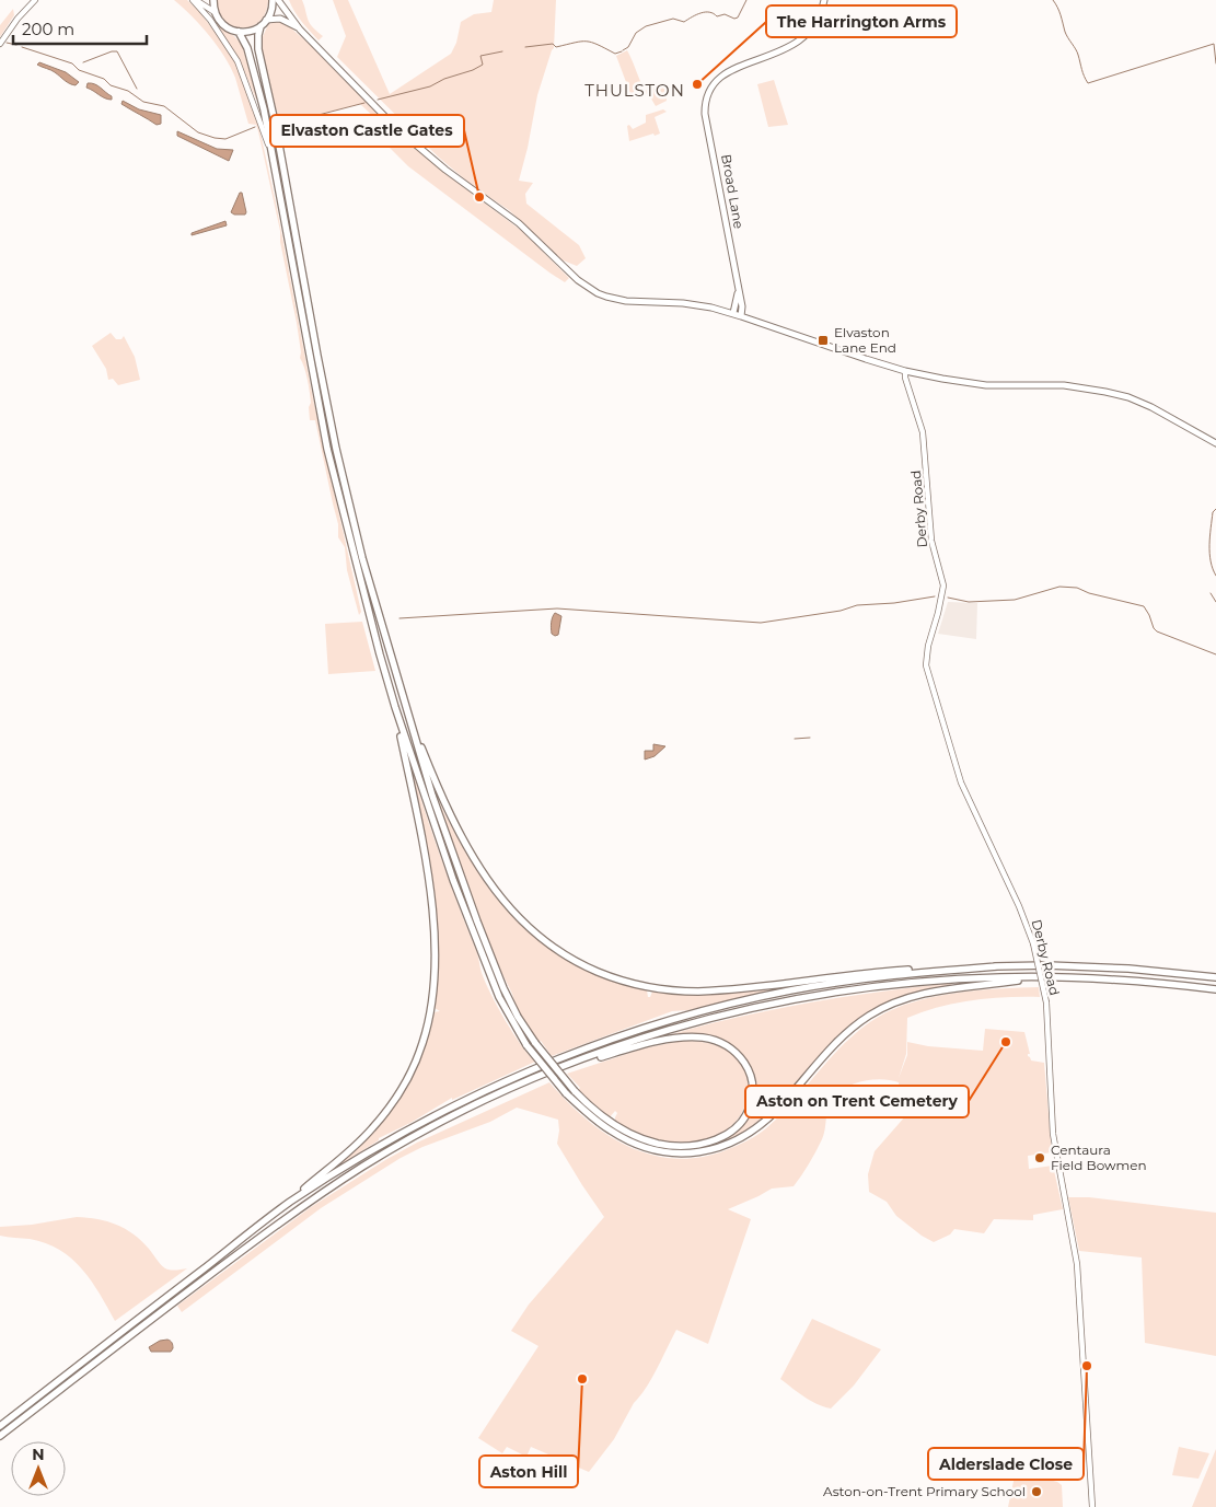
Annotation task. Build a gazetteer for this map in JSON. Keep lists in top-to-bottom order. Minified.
{"streets":{"main road":["Broad Lane"],"street":["Derby Road"]},"districts":["THULSTON"],"places":{"other":["The Harrington Arms","Elvaston Castle Gates","Aston on Trent Cemetery","Centaura Field Bowmen","Alderslade Close","Aston Hill","Aston-on-Trent Primary School"],"transit":["Elvaston Lane End"]},"scale_bar":"200 m","north":"top"}
